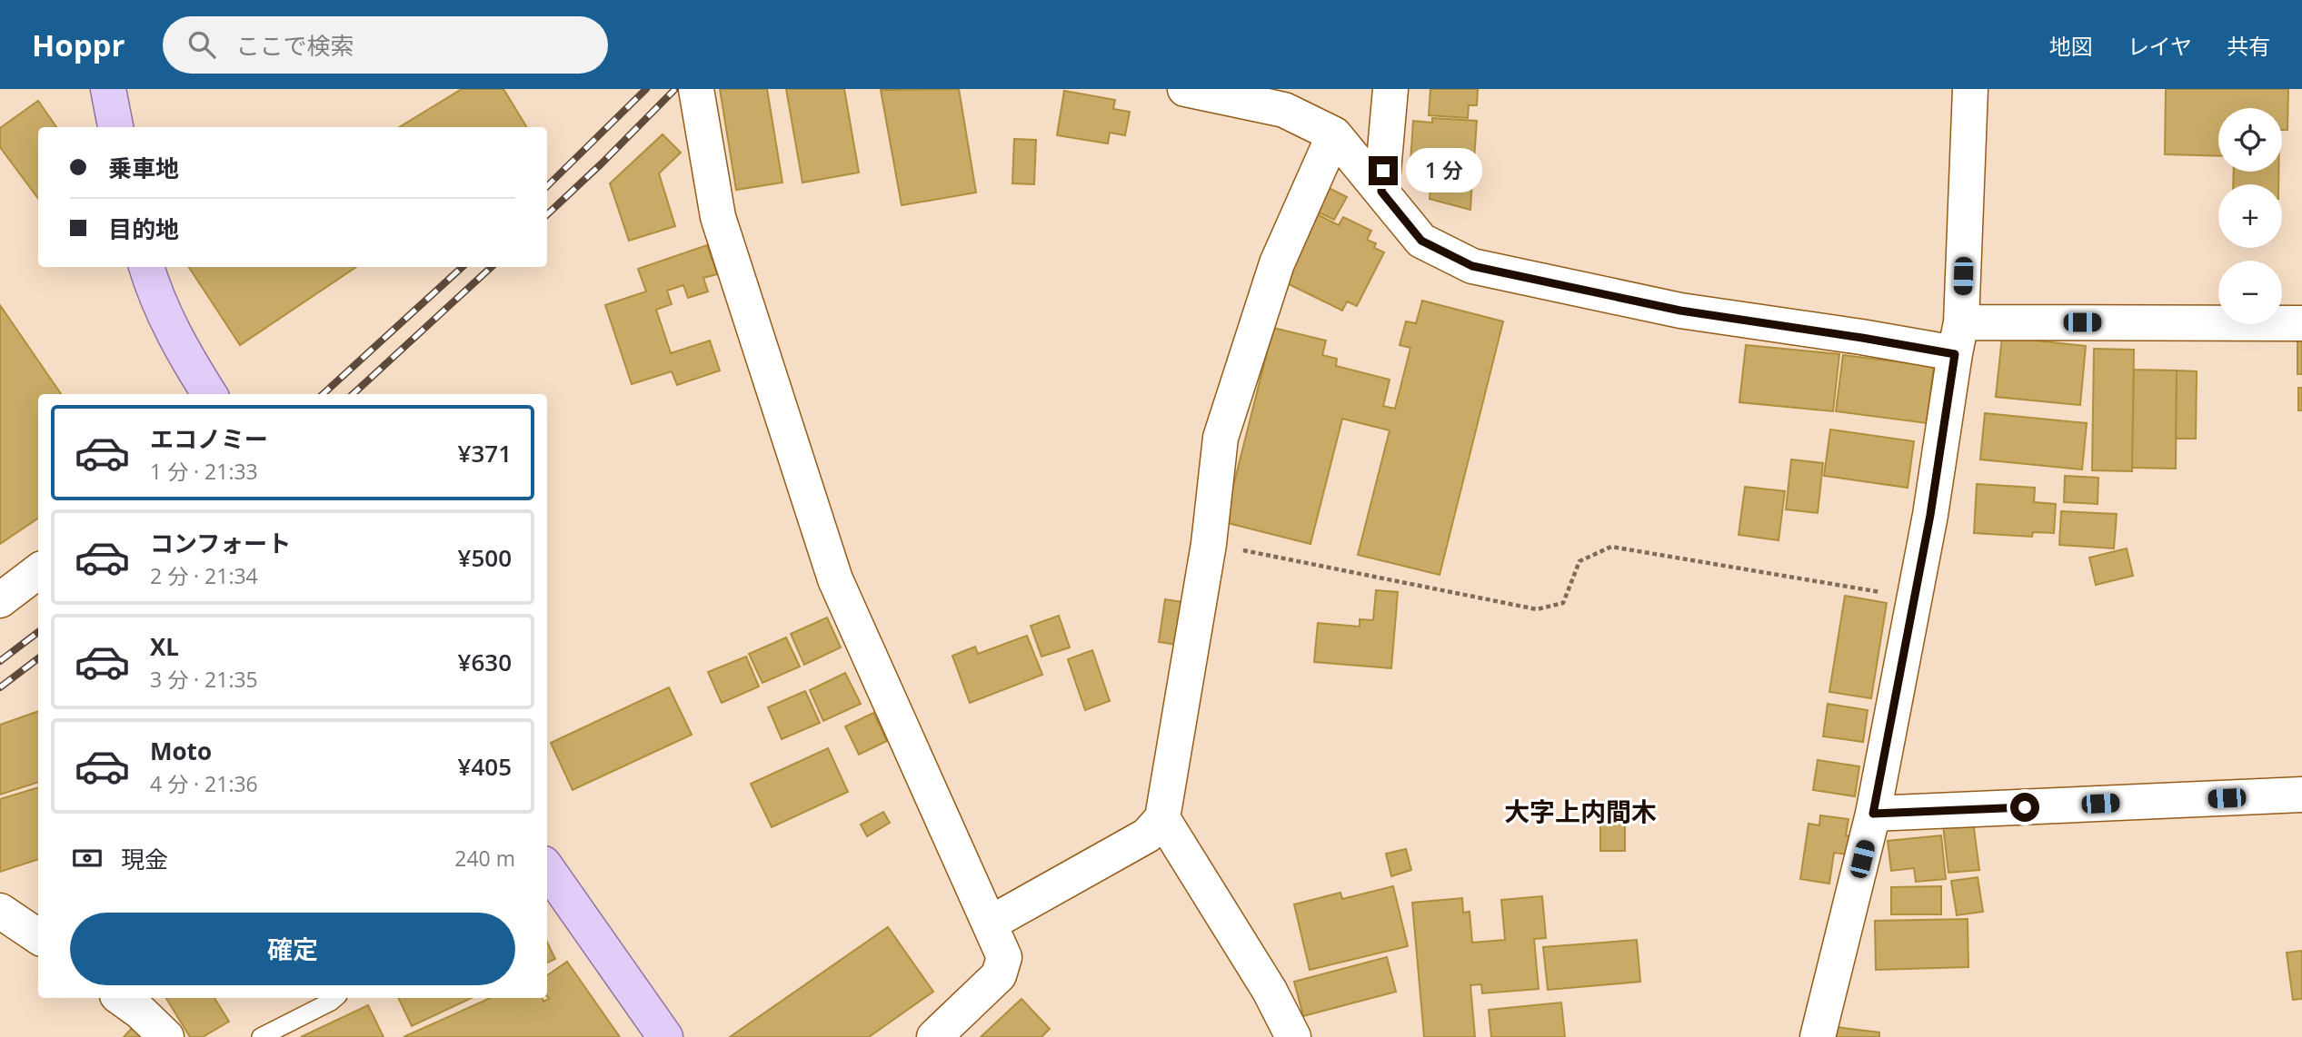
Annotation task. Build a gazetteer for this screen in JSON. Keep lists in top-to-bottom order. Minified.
{"districts":["大字上内間木"],"page":{"header":"Hoppr","search":"ここで検索","nav":["地図","レイヤ","共有"],"map_buttons":["+","−"],"banner":["乗車地","目的地"],"bubble":"1 分","list":[{"name":"エコノミー","note":"1 分 · 21:33","value":"¥371"},{"name":"コンフォート","note":"2 分 · 21:34","value":"¥500"},{"name":"XL","note":"3 分 · 21:35","value":"¥630"},{"name":"Moto","note":"4 分 · 21:36","value":"¥405"}],"pay":["現金","240 m"],"buttons":"確定"}}
